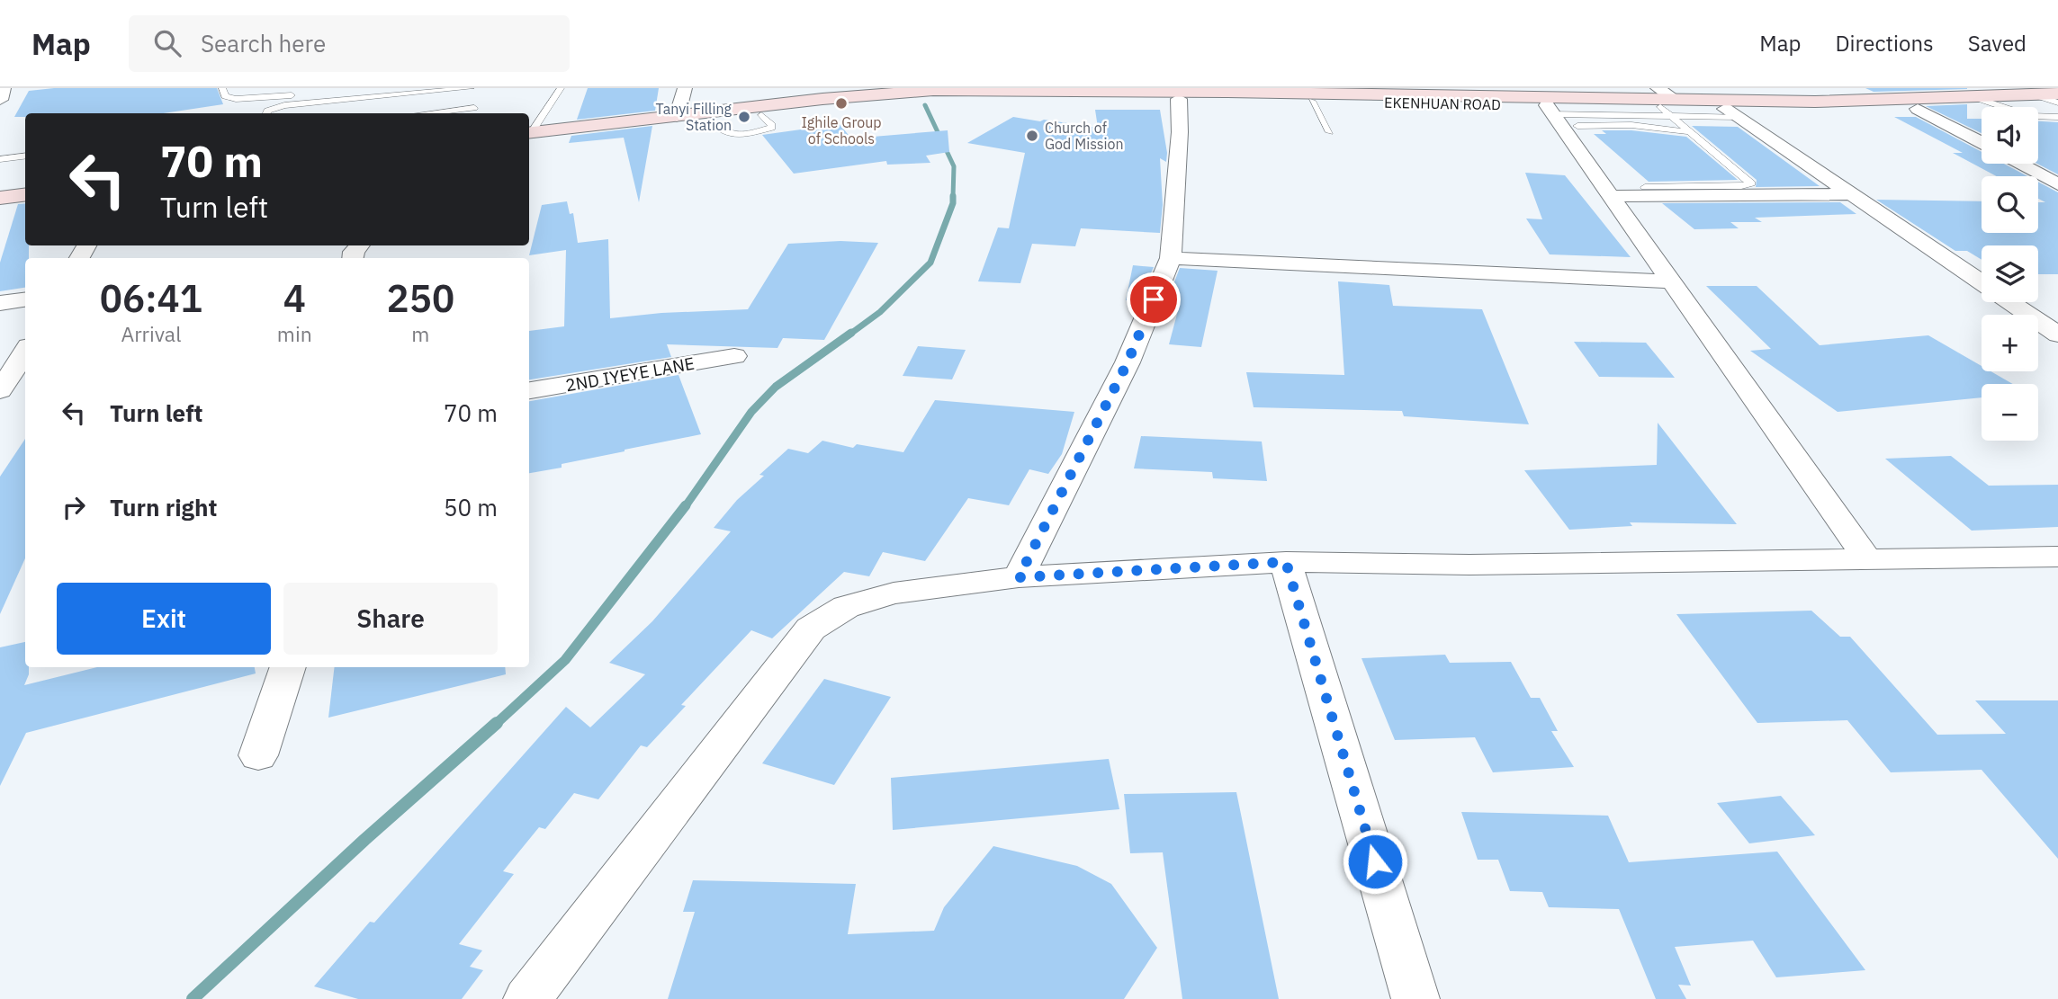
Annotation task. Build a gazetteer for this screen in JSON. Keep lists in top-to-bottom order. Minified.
{"streets":{"main road":["EKENHUAN ROAD"],"street":["2ND IYEYE LANE"]},"places":["Ighile Group of Schools","Tanyi Filling Station","Church of God Mission"],"page":{"header":"Map","search":"Search here","nav":["Map","Directions","Saved"],"map_buttons":["+","−"],"turn":["70 m","Turn left"],"eta":["06:41","Arrival","4","min","250","m"],"list":[{"name":"Turn left","value":"70 m"},{"name":"Turn right","value":"50 m"}],"buttons":["Exit","Share"]}}
